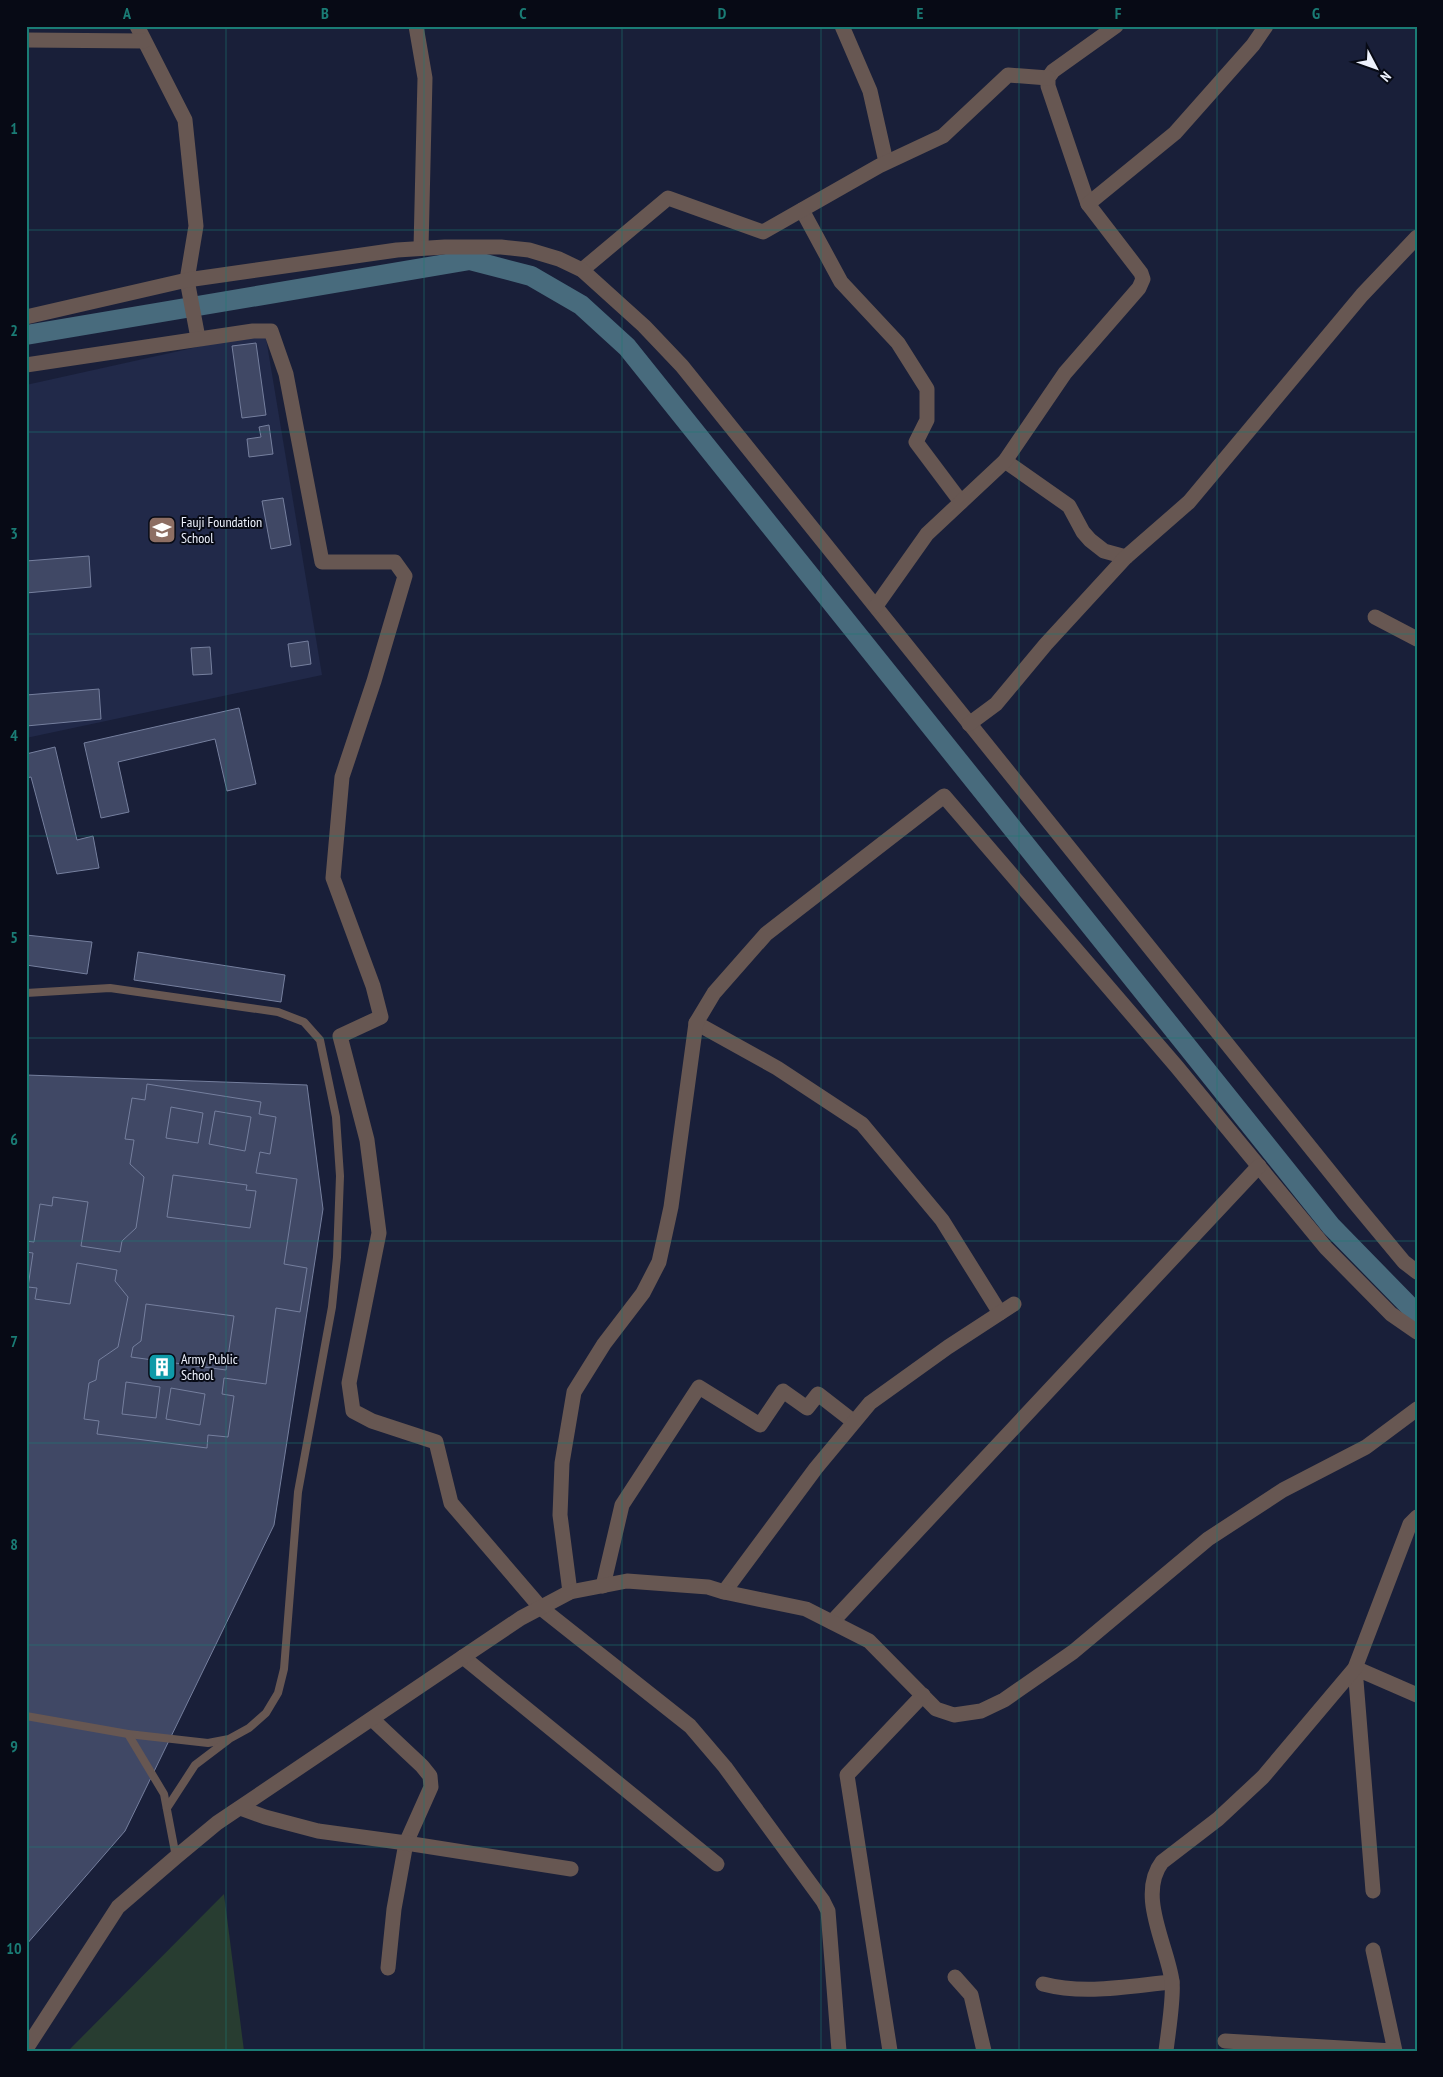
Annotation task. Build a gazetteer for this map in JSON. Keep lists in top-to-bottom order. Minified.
{"places":{"school or university":["Fauji Foundation School"],"building":["Army Public School"]},"north":"bottom right","grid":{"columns":["A","B","C","D","E","F","G"],"rows":["1","2","3","4","5","6","7","8","9","10"]}}
